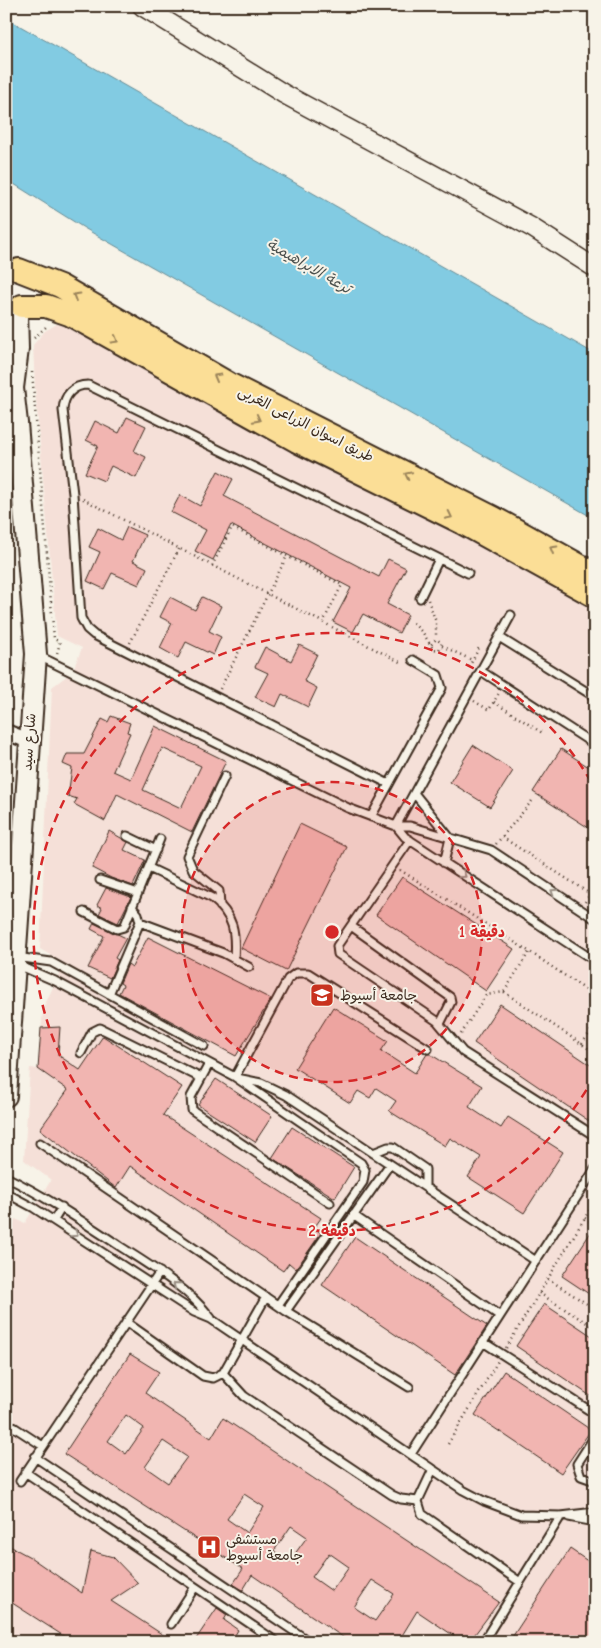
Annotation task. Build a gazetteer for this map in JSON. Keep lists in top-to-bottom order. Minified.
{"streets":{"main road":["طريق اسوان الزراعى الغربى","شارع سيد"]},"crossings":[["طريق اسوان الزراعى الغربى","شارع سيد"]],"water":["ترعة الابراهيمية"],"places":{"school or university":["جامعة أسيوط"],"hospital":["مستشفی جامعة أسيوط"]},"rings":["1 دقيقة","2 دقيقة"]}
